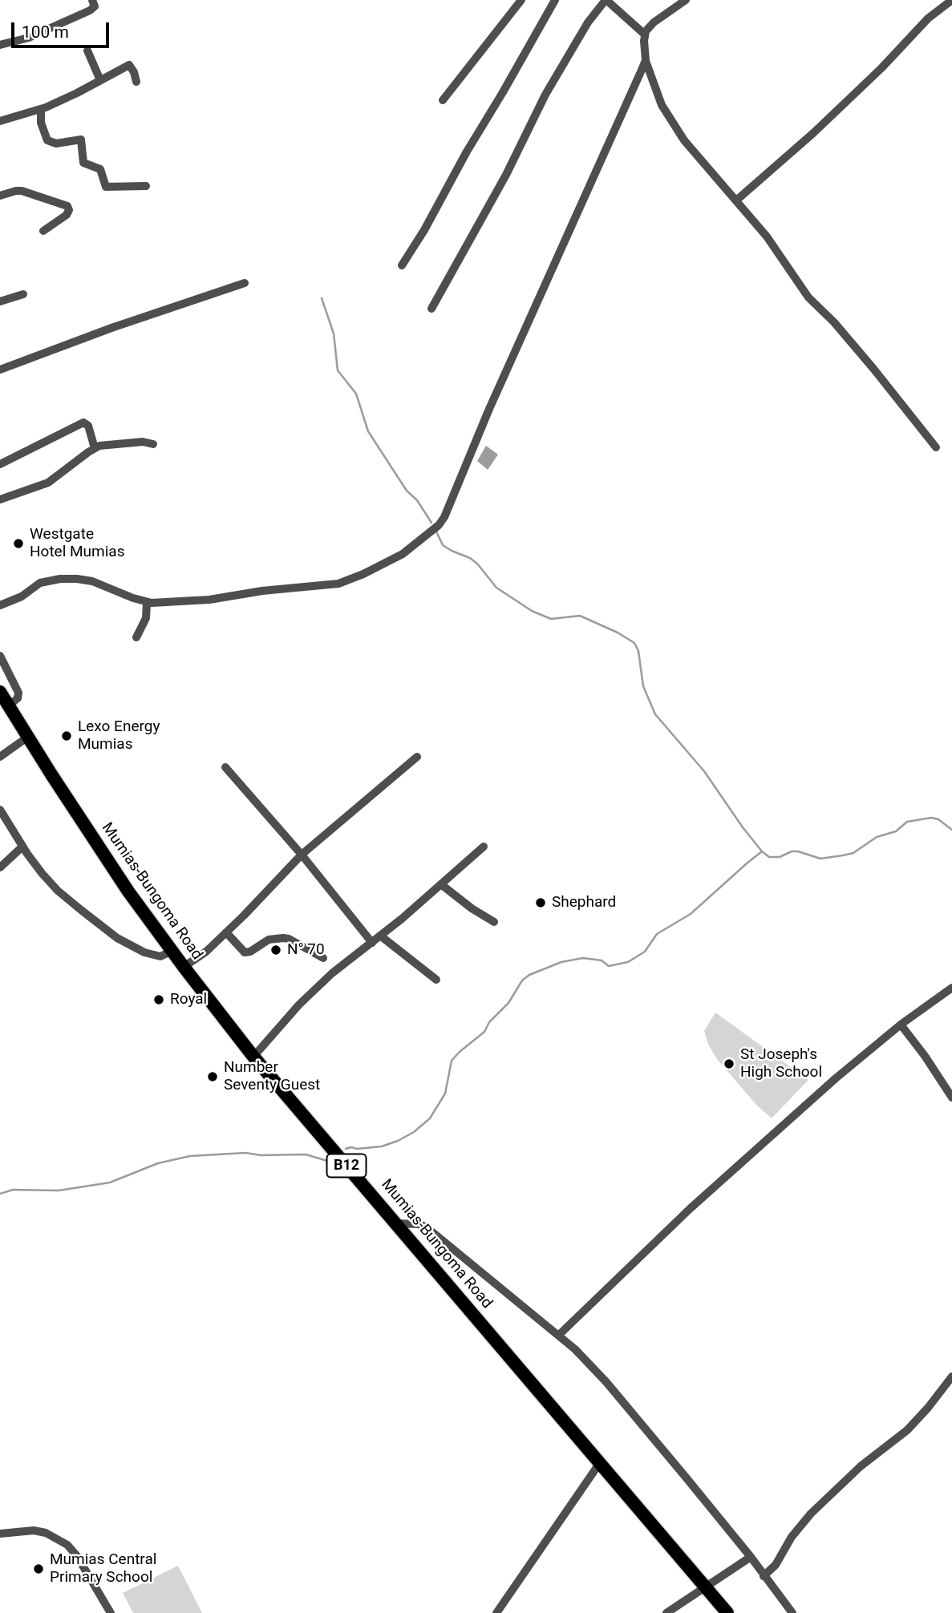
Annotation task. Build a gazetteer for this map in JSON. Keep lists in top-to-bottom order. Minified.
{"streets":{"highway":["Mumias-Bungoma Road","B12"]},"places":["Westgate Hotel Mumias","Lexo Energy Mumias","Shephard","N° 70","Royal","St Joseph's High School","Number Seventy Guest","Mumias Central Primary School"],"scale_bar":"100 m"}
